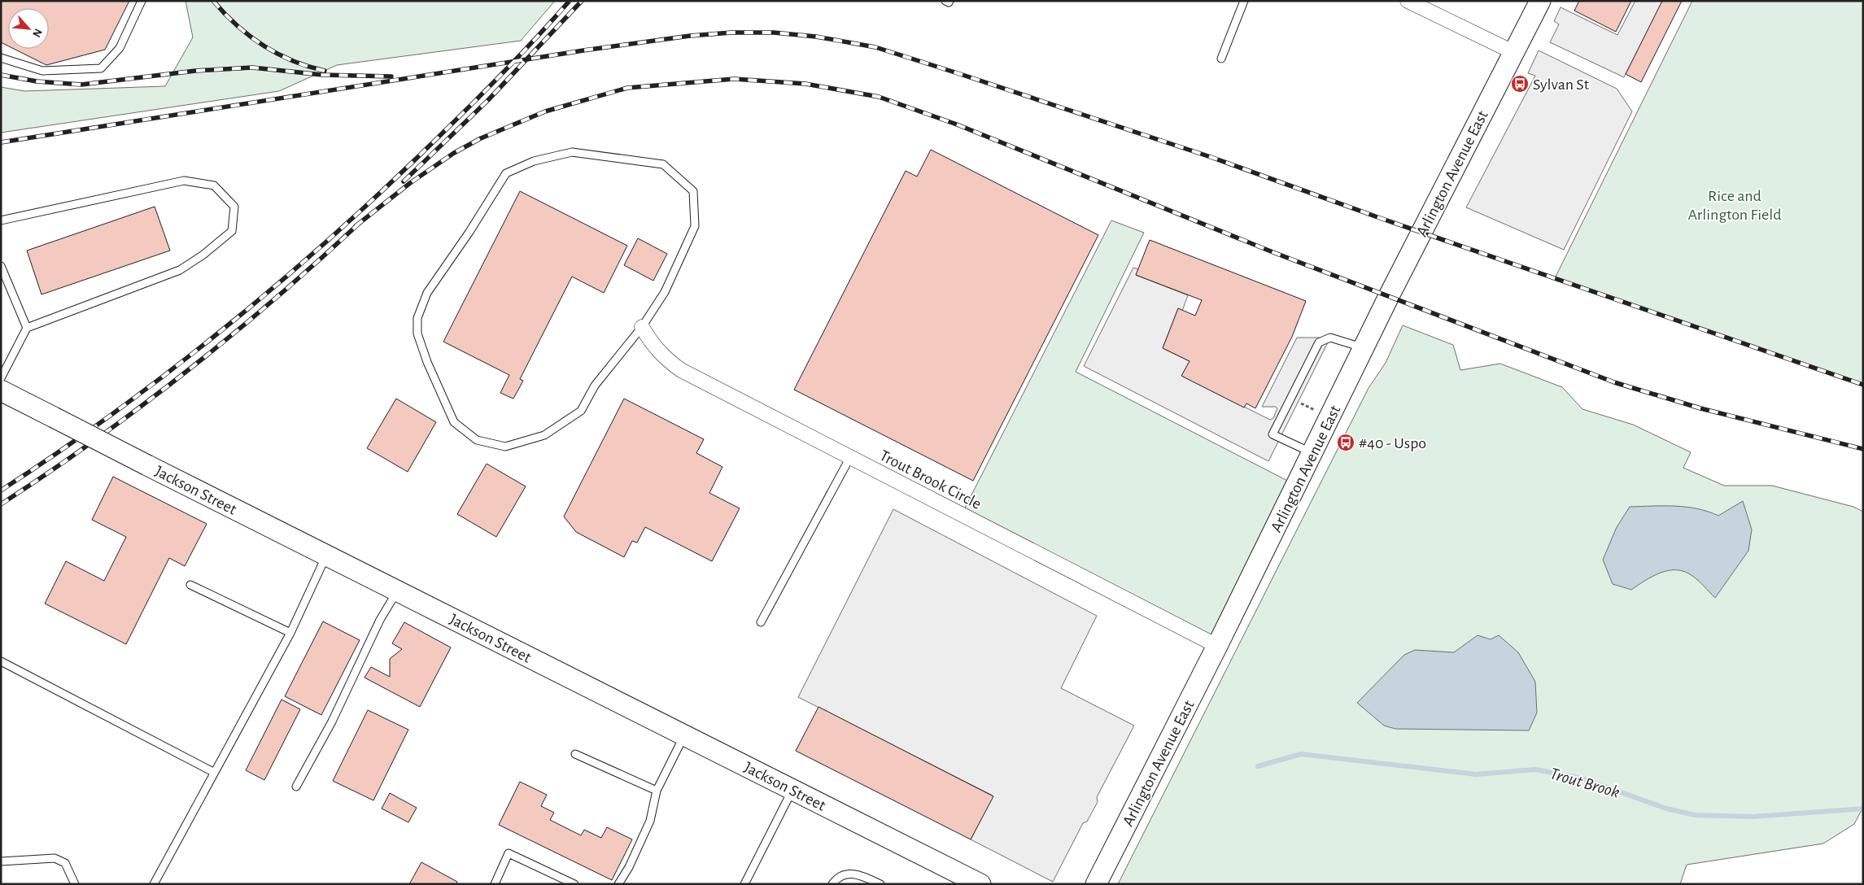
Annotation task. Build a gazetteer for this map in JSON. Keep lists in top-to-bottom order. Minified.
{"streets":{"street":["Arlington Avenue East","Trout Brook Circle","Jackson Street"]},"crossings":[["Arlington Avenue East","Trout Brook Circle"]],"water":["Trout Brook"],"parks":["Rice and Arlington Field"],"places":{"bus stop":["Sylvan St","#40 - Uspo"]},"north":"bottom right"}
